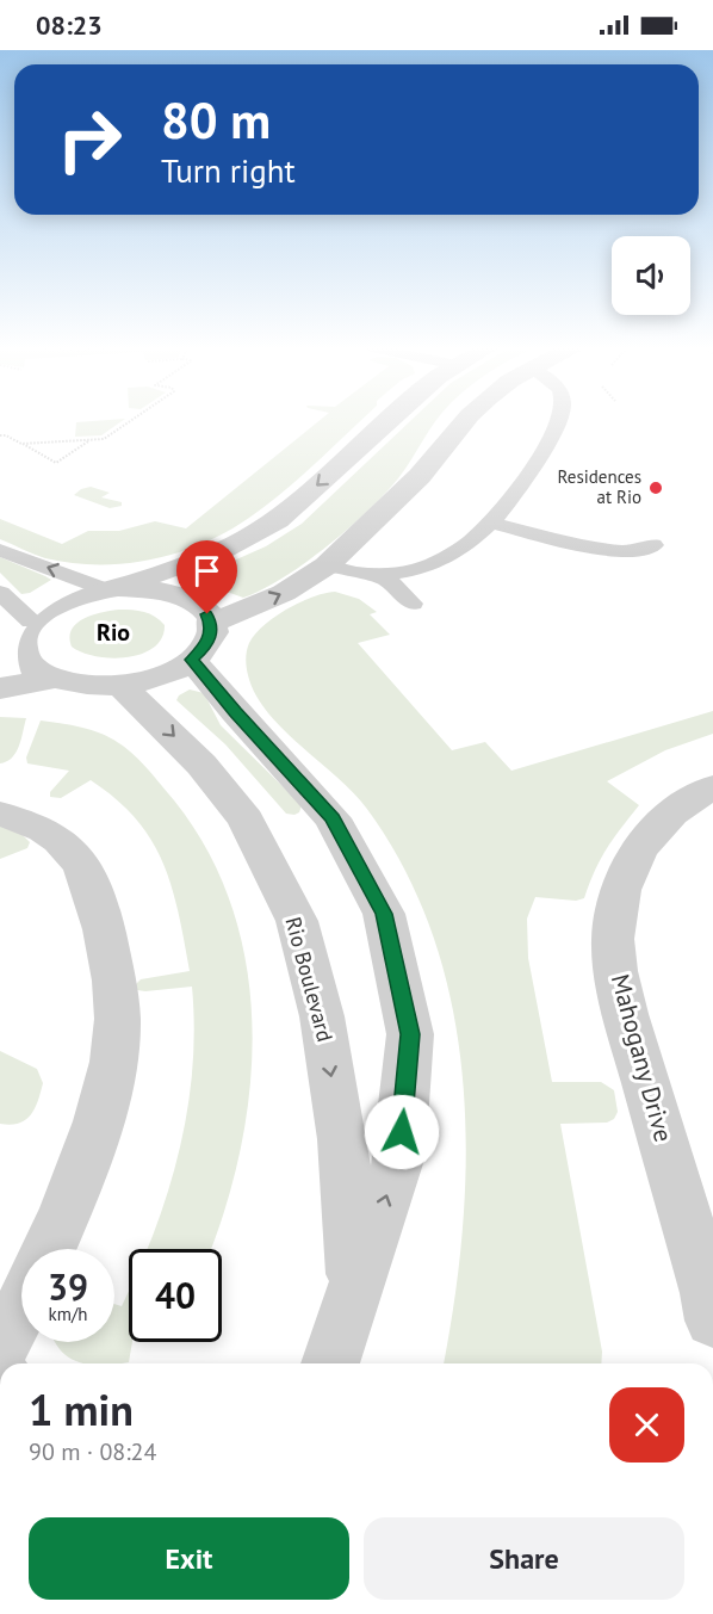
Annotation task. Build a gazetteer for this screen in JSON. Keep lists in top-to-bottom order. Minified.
{"streets":{"street":["Rio Boulevard","Mahogany Drive"]},"districts":["Rio"],"places":["Residences at Rio"],"page":{"status":"08:23","turn":["80 m","Turn right"],"speed":"39 km/h","limit":"40","heading":["1 min","90 m · 08:24"],"buttons":["Exit","Share"]}}
